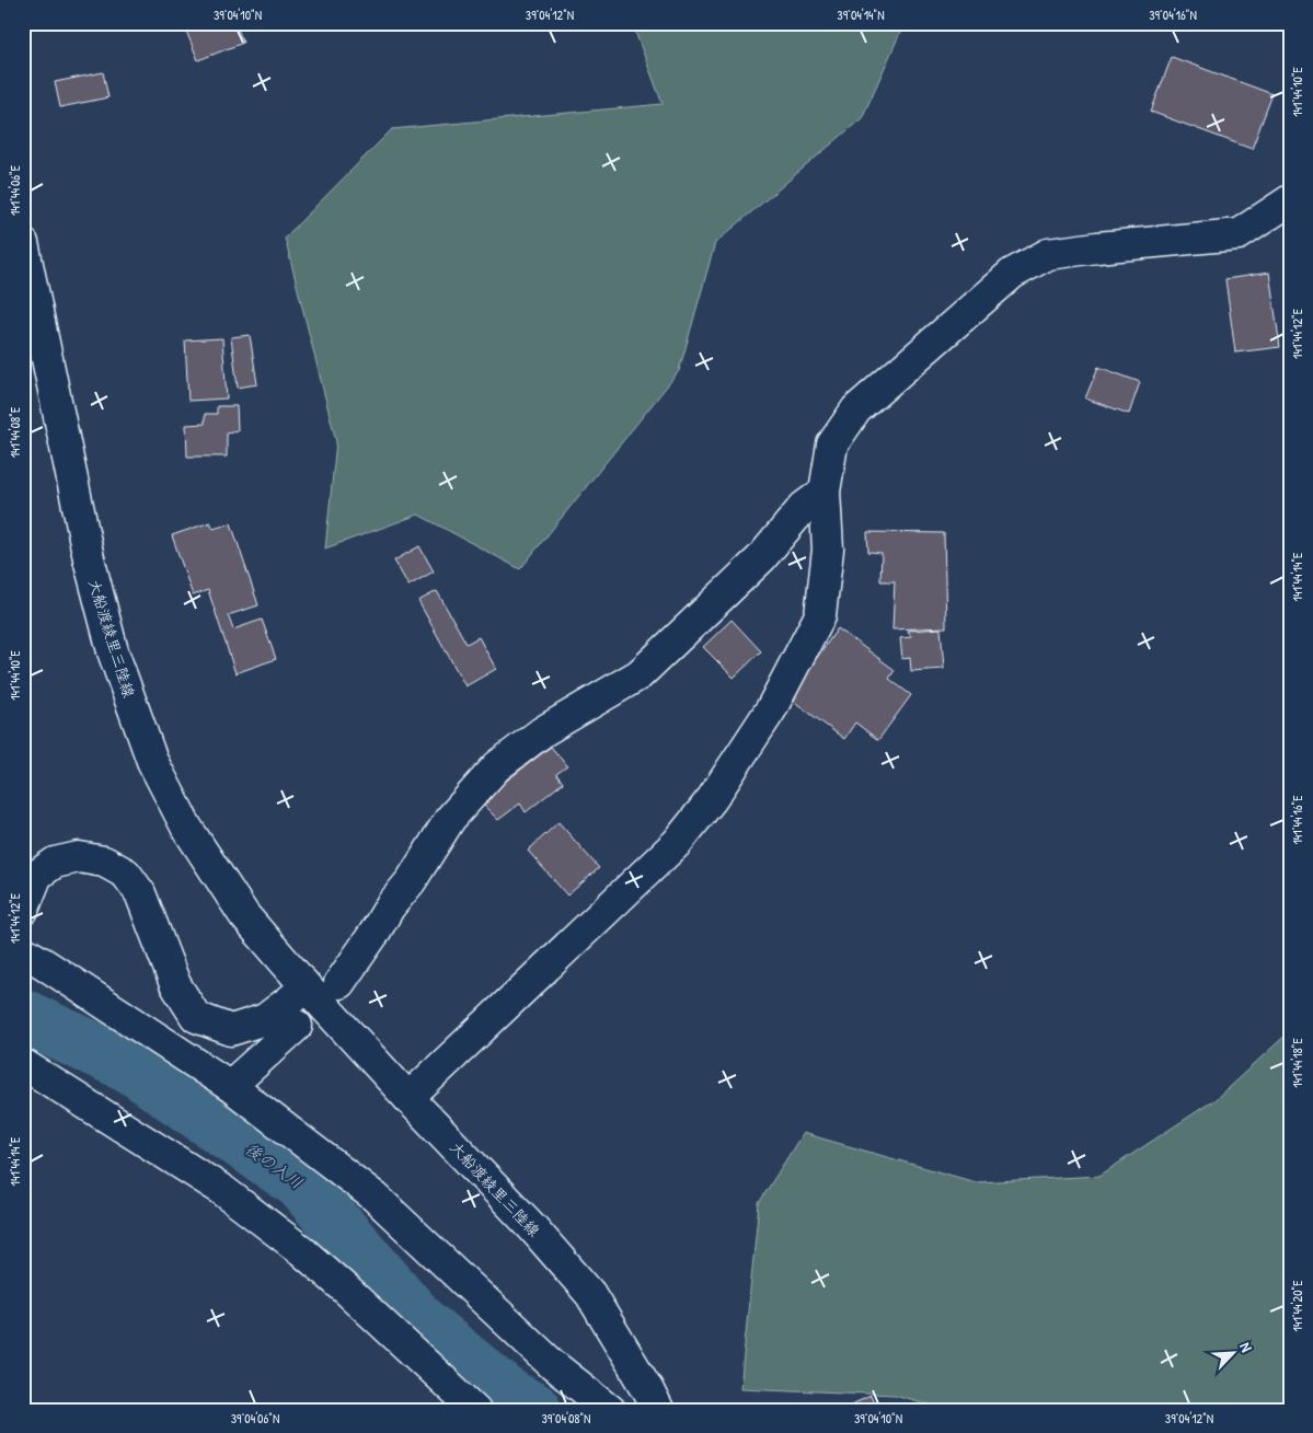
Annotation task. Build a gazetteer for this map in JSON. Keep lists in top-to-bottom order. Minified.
{"streets":{"street":["大船渡綾里三陸線"]},"water":["後の入川"],"north":"top right","coordinates":["39°04'10\"N","39°04'12\"N","39°04'14\"N","39°04'16\"N","141°44'10\"E","141°44'06\"E","141°44'12\"E","141°44'08\"E","141°44'14\"E","141°44'16\"E","141°44'18\"E","141°44'20\"E","39°04'06\"N","39°04'08\"N"]}
